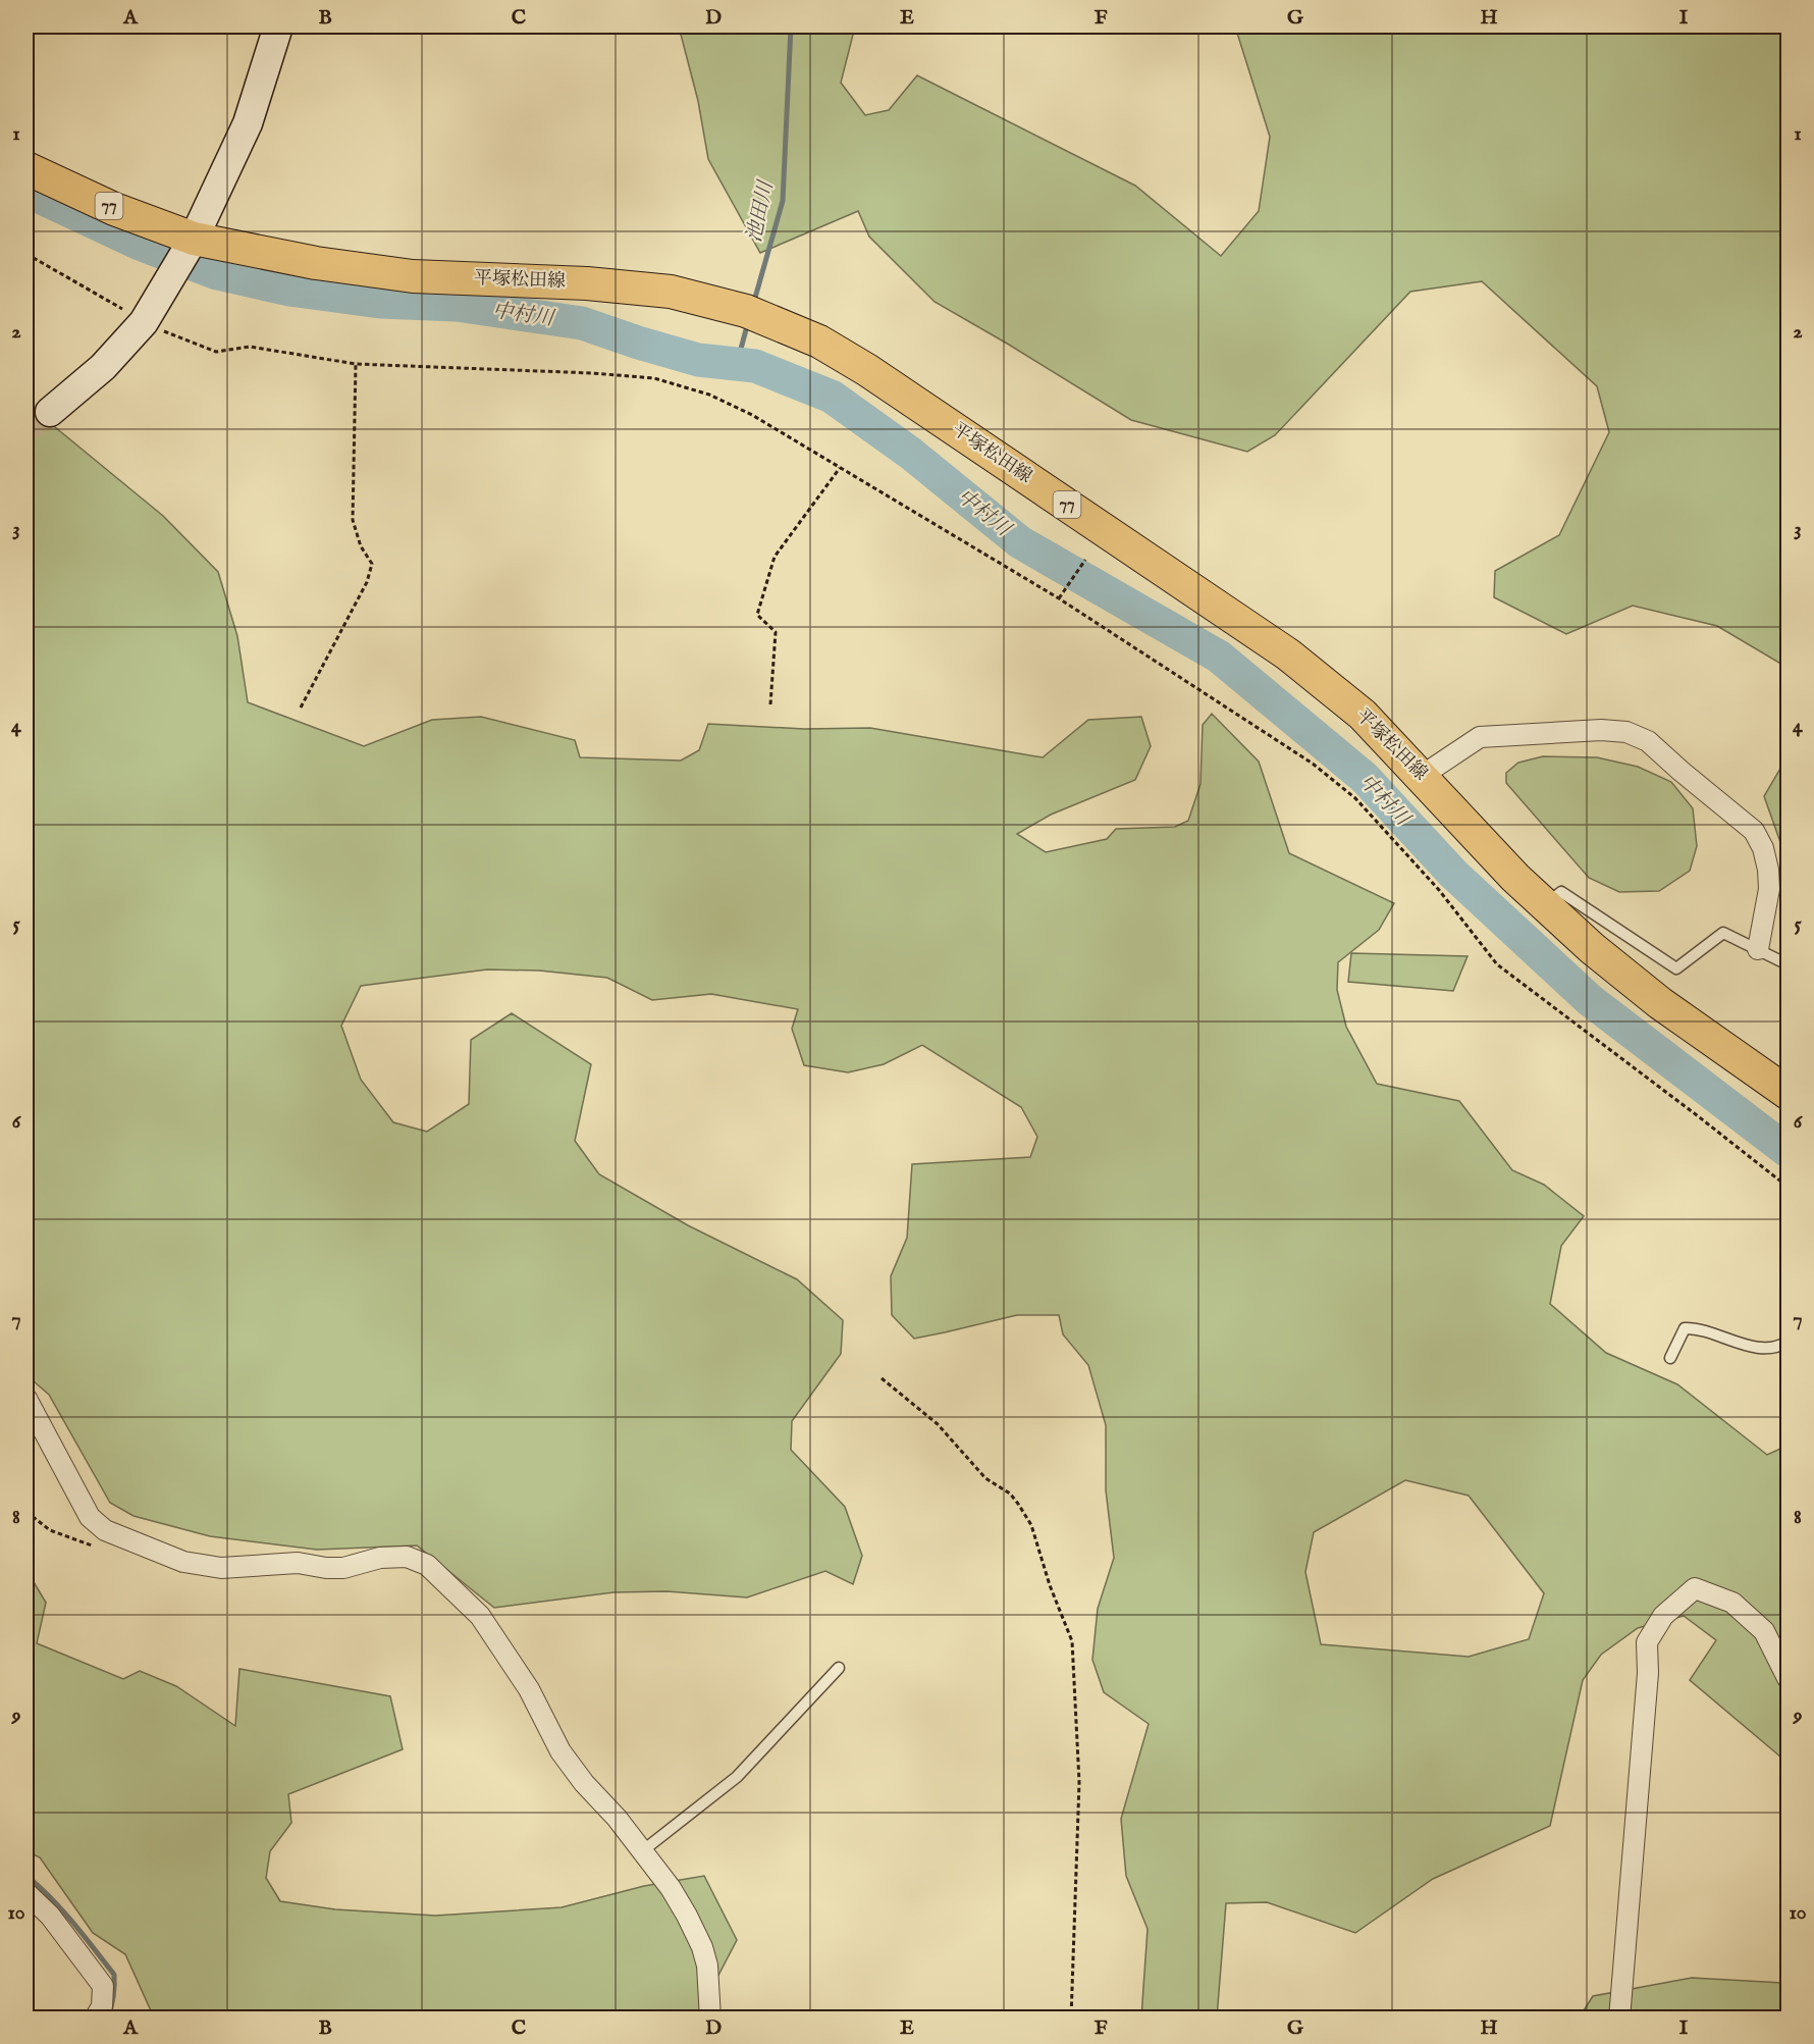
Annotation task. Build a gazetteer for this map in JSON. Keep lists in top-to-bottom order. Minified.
{"streets":{"main road":["77","平塚松田線"]},"water":["池田川","中村川"],"grid":{"columns":["A","B","C","D","E","F","G","H","I"],"rows":["1","2","3","4","5","6","7","8","9","10"]}}
